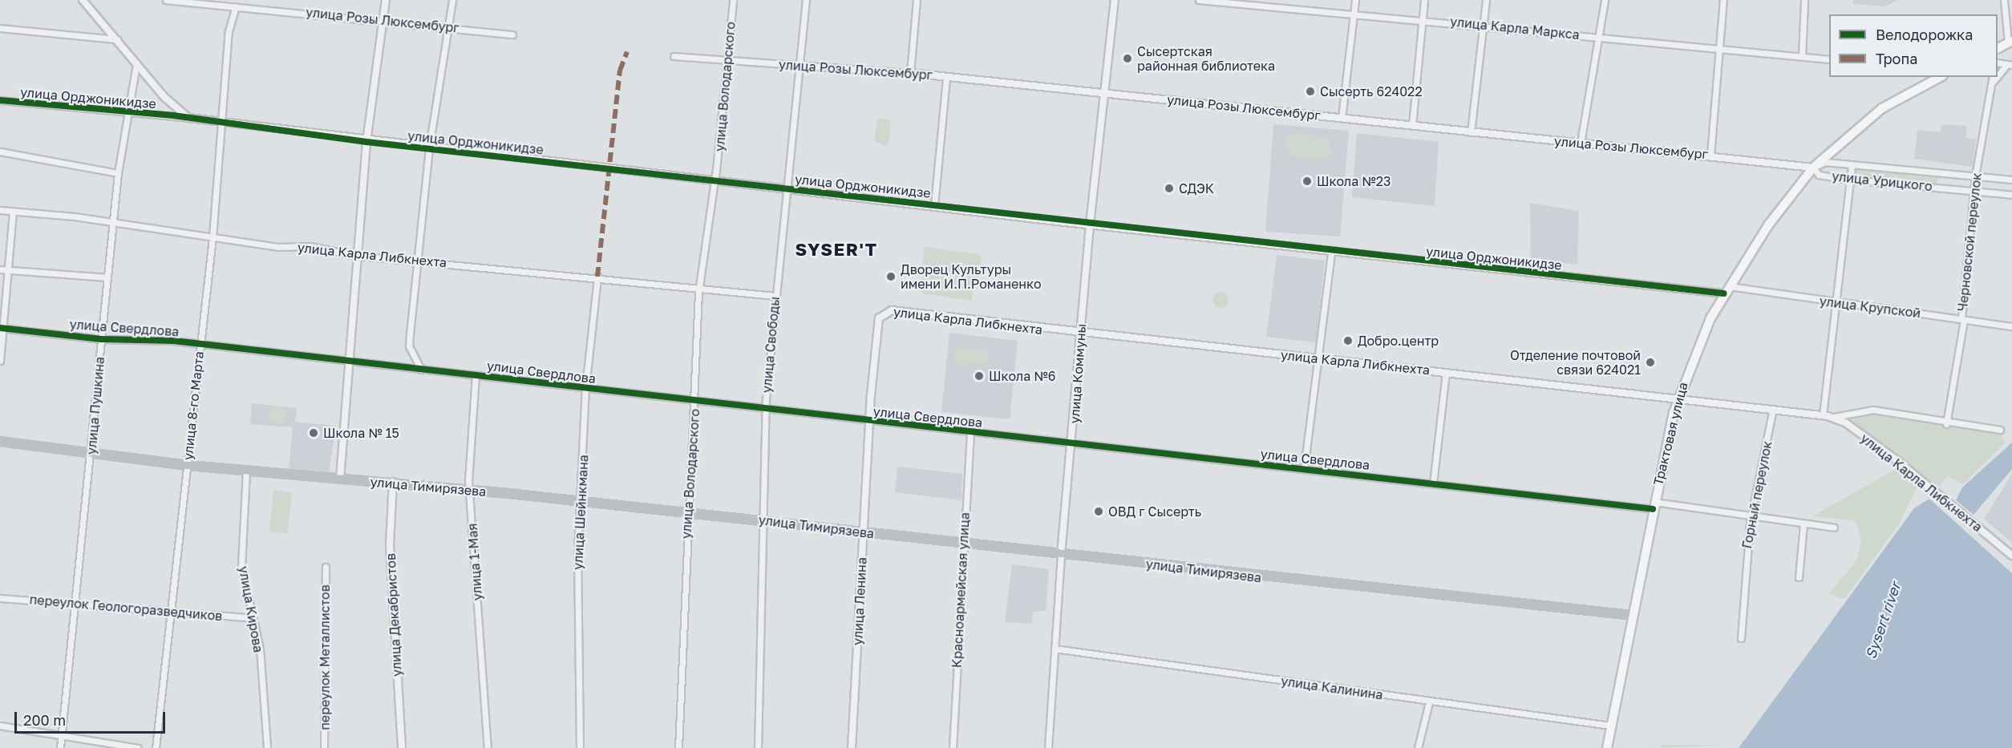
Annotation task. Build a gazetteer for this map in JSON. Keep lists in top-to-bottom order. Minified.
{"streets":{"main road":["Трактовая улица","улица Тимирязева"],"street":["улица Розы Люксембург","улица Карла Маркса","улица Володарского","улица Орджоникидзе","улица Урицкого","Черновской переулок","улица Карла Либкнехта","улица Крупской","улица Свердлова","улица Свободы","улица Коммуны","улица Пушкина","улица 8-го Марта","Горный переулок","улица Шейнкмана","улица 1-Мая","Красноармейская улица","улица Ленина","переулок Геологоразведчиков","улица Кирова","улица Декабристов","переулок Металлистов","улица Калинина"]},"crossings":[["улица Розы Люксембург","улица Володарского"],["улица Розы Люксембург","улица Урицкого"],["улица Розы Люксембург","улица Свободы"],["улица Розы Люксембург","улица Коммуны"],["улица Розы Люксембург","улица 8-го Марта"],["улица Розы Люксембург","Трактовая улица"],["улица Володарского","улица Орджоникидзе"],["улица Володарского","улица Карла Либкнехта"],["улица Володарского","улица Свердлова"],["улица Володарского","улица Тимирязева"],["улица Орджоникидзе","улица Крупской"],["улица Орджоникидзе","улица Свободы"],["улица Орджоникидзе","улица Коммуны"],["улица Орджоникидзе","улица Пушкина"],["улица Орджоникидзе","улица 8-го Марта"],["улица Орджоникидзе","Трактовая улица"],["улица Урицкого","Черновской переулок"],["улица Урицкого","Трактовая улица"],["Черновской переулок","улица Карла Либкнехта"],["Черновской переулок","улица Крупской"],["улица Карла Либкнехта","улица Свободы"],["улица Карла Либкнехта","улица Коммуны"],["улица Карла Либкнехта","улица Пушкина"],["улица Карла Либкнехта","улица 8-го Марта"],["улица Карла Либкнехта","Трактовая улица"],["улица Карла Либкнехта","Горный переулок"],["улица Карла Либкнехта","улица Шейнкмана"],["улица Карла Либкнехта","улица Ленина"],["улица Крупской","Трактовая улица"],["улица Свердлова","улица Свободы"],["улица Свердлова","улица Коммуны"],["улица Свердлова","улица Пушкина"],["улица Свердлова","улица 8-го Марта"],["улица Свердлова","Трактовая улица"],["улица Свердлова","Горный переулок"],["улица Свердлова","улица Шейнкмана"],["улица Свердлова","улица 1-Мая"],["улица Свердлова","Красноармейская улица"],["улица Свердлова","улица Ленина"],["улица Свободы","улица Тимирязева"],["улица Коммуны","улица Тимирязева"],["улица Коммуны","улица Калинина"],["улица Пушкина","улица Тимирязева"],["улица Пушкина","переулок Геологоразведчиков"],["улица 8-го Марта","улица Тимирязева"],["улица 8-го Марта","переулок Геологоразведчиков"],["Трактовая улица","улица Тимирязева"],["Трактовая улица","улица Калинина"],["улица Тимирязева","улица Шейнкмана"],["улица Тимирязева","улица 1-Мая"],["улица Тимирязева","Красноармейская улица"],["улица Тимирязева","улица Ленина"],["улица Тимирязева","улица Кирова"],["улица Тимирязева","улица Декабристов"],["переулок Геологоразведчиков","улица Кирова"]],"districts":["SYSER'T"],"water":["Sysert river"],"places":["Сысертская районная библиотека","Сысерть 624022","Школа №23","СДЭК","Дворец Культуры имени И.П.Романенко","Добро.центр","Отделение почтовой связи 624021","Школа №6","Школа № 15","ОВД г Сысерть"],"legend":["Велодорожка","Тропа"],"scale_bar":"200 m"}
